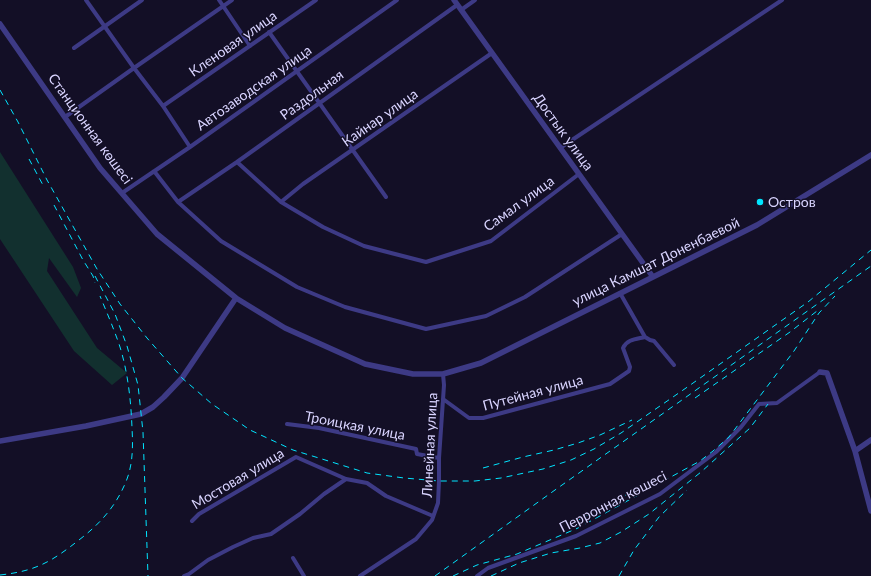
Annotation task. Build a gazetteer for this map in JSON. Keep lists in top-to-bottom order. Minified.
{"streets":{"street":["Кленовая улица","Автозаводская улица","Раздольная","Кайнар улица","Станционная көшесі","Достык улица","Самал улица","улица Камшат Доненбаевой","Путейная улица","Троицкая улица","Линейная улица","Мостовая улица","Перронная көшесі"]},"crossings":[["Автозаводская улица","Станционная көшесі"],["Раздольная","Достык улица"],["Раздольная","Самал улица"],["Кайнар улица","Достык улица"],["Кайнар улица","Самал улица"],["Станционная көшесі","улица Камшат Доненбаевой"],["Станционная көшесі","Линейная улица"],["Достык улица","Самал улица"],["Достык улица","улица Камшат Доненбаевой"],["улица Камшат Доненбаевой","Линейная улица"],["Путейная улица","Линейная улица"],["Троицкая улица","Линейная улица"]],"places":["Остров"]}
